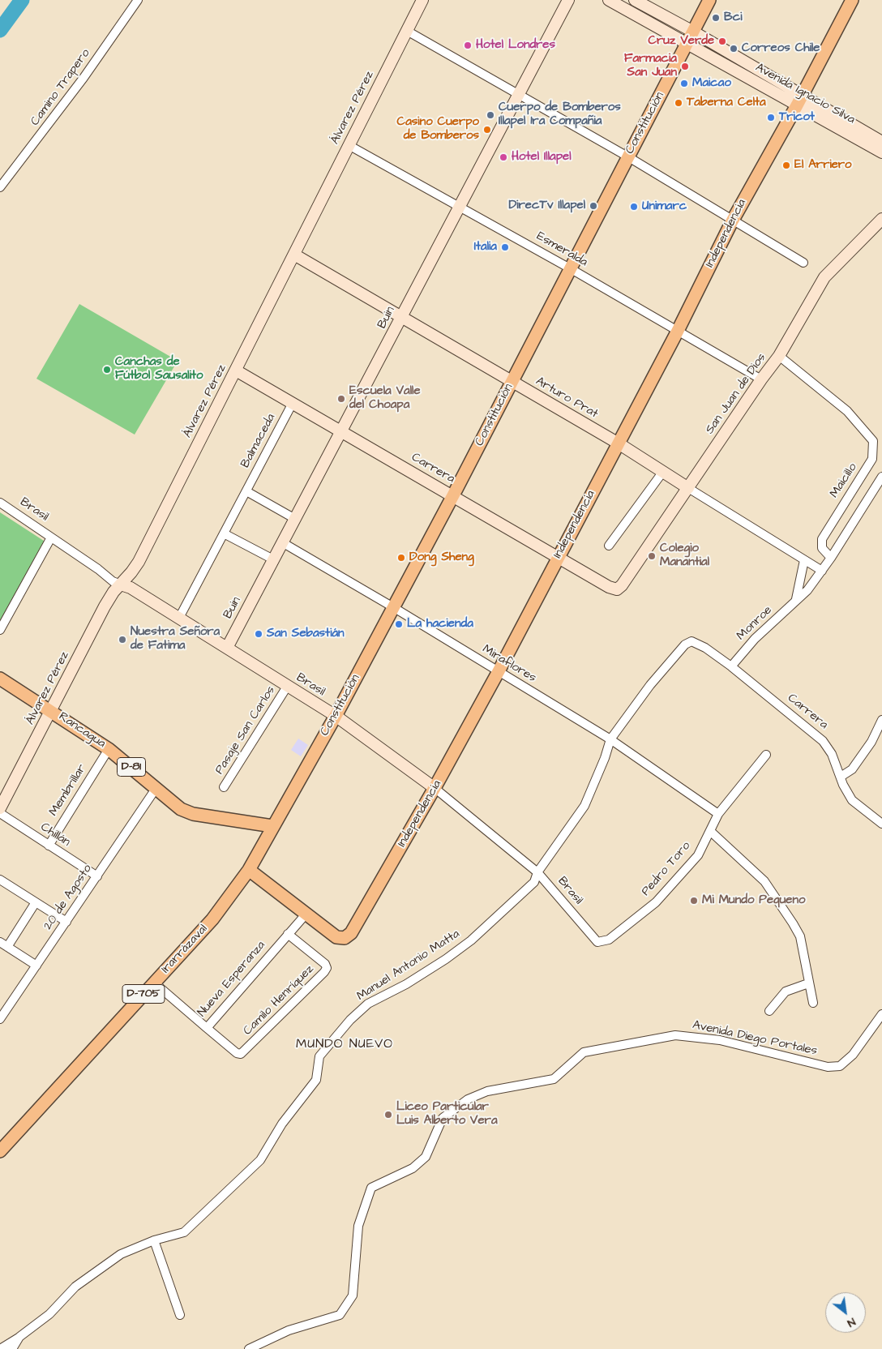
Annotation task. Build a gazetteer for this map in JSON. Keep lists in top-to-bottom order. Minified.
{"streets":{"main road":["Constitución","Independencia","Rancagua","D-81","Irarrázaval","D-705"],"street":["Camino Trapero","Avenida Ignacio Silva","Álvarez Pérez","Esmeralda","Buin","San Juan de Dios","Arturo Prat","Balmaceda","Carrera","Maicillo","Brasil","Monroe","Miraflores","Pasaje San Carlos","Membrillar","Chillán","Pedro Toro","20 de Agosto","Manuel Antonio Matta","Nueva Esperanza","Camilo Henríquez","Avenida Diego Portales"]},"crossings":[["Avenida Ignacio Silva","Constitución"],["Avenida Ignacio Silva","Independencia"],["Álvarez Pérez","Esmeralda"],["Álvarez Pérez","Arturo Prat"],["Álvarez Pérez","Carrera"],["Álvarez Pérez","Brasil"],["Álvarez Pérez","Rancagua"],["Constitución","Esmeralda"],["Constitución","Arturo Prat"],["Constitución","Carrera"],["Constitución","Brasil"],["Constitución","Miraflores"],["Constitución","Rancagua"],["Constitución","Irarrázaval"],["Independencia","Esmeralda"],["Independencia","Arturo Prat"],["Independencia","Carrera"],["Independencia","Brasil"],["Independencia","Miraflores"],["Independencia","Irarrázaval"],["Independencia","Nueva Esperanza"],["Esmeralda","Buin"],["Esmeralda","San Juan de Dios"],["Buin","Arturo Prat"],["Buin","Carrera"],["Buin","Brasil"],["Buin","Miraflores"],["San Juan de Dios","Arturo Prat"],["San Juan de Dios","Carrera"],["San Juan de Dios","Maicillo"],["Arturo Prat","Monroe"],["Balmaceda","Carrera"],["Balmaceda","Brasil"],["Carrera","Monroe"],["Carrera","Manuel Antonio Matta"],["Maicillo","Monroe"],["Brasil","Pasaje San Carlos"],["Brasil","Pedro Toro"],["Brasil","Manuel Antonio Matta"],["Miraflores","Pedro Toro"],["Miraflores","Manuel Antonio Matta"],["Rancagua","Membrillar"],["Rancagua","20 de Agosto"],["Rancagua","Irarrázaval"],["Membrillar","Chillán"],["Chillán","20 de Agosto"],["Irarrázaval","Nueva Esperanza"],["Nueva Esperanza","Camilo Henríquez"]],"districts":["MUNDO NUEVO"],"places":["Bci","Cruz Verde","Hotel Londres","Correos Chile","Farmacia San Juan","Maicao","Taberna Celta","Cuerpo de Bomberos Illapel 1ra Compañia","Tricot","Casino Cuerpo de Bomberos","Hotel Illapel","El Arriero","DirecTv Illapel","Unimarc","Italia","Canchas de Fútbol Sausalito","Escuela Valle del Choapa","Colegio Manantial","Dong Sheng","La hacienda","San Sebastián","Nuestra Señora de Fatima","Mi Mundo Pequeno","Liceo Particular Luis Alberto Vera"],"north":"bottom right"}
